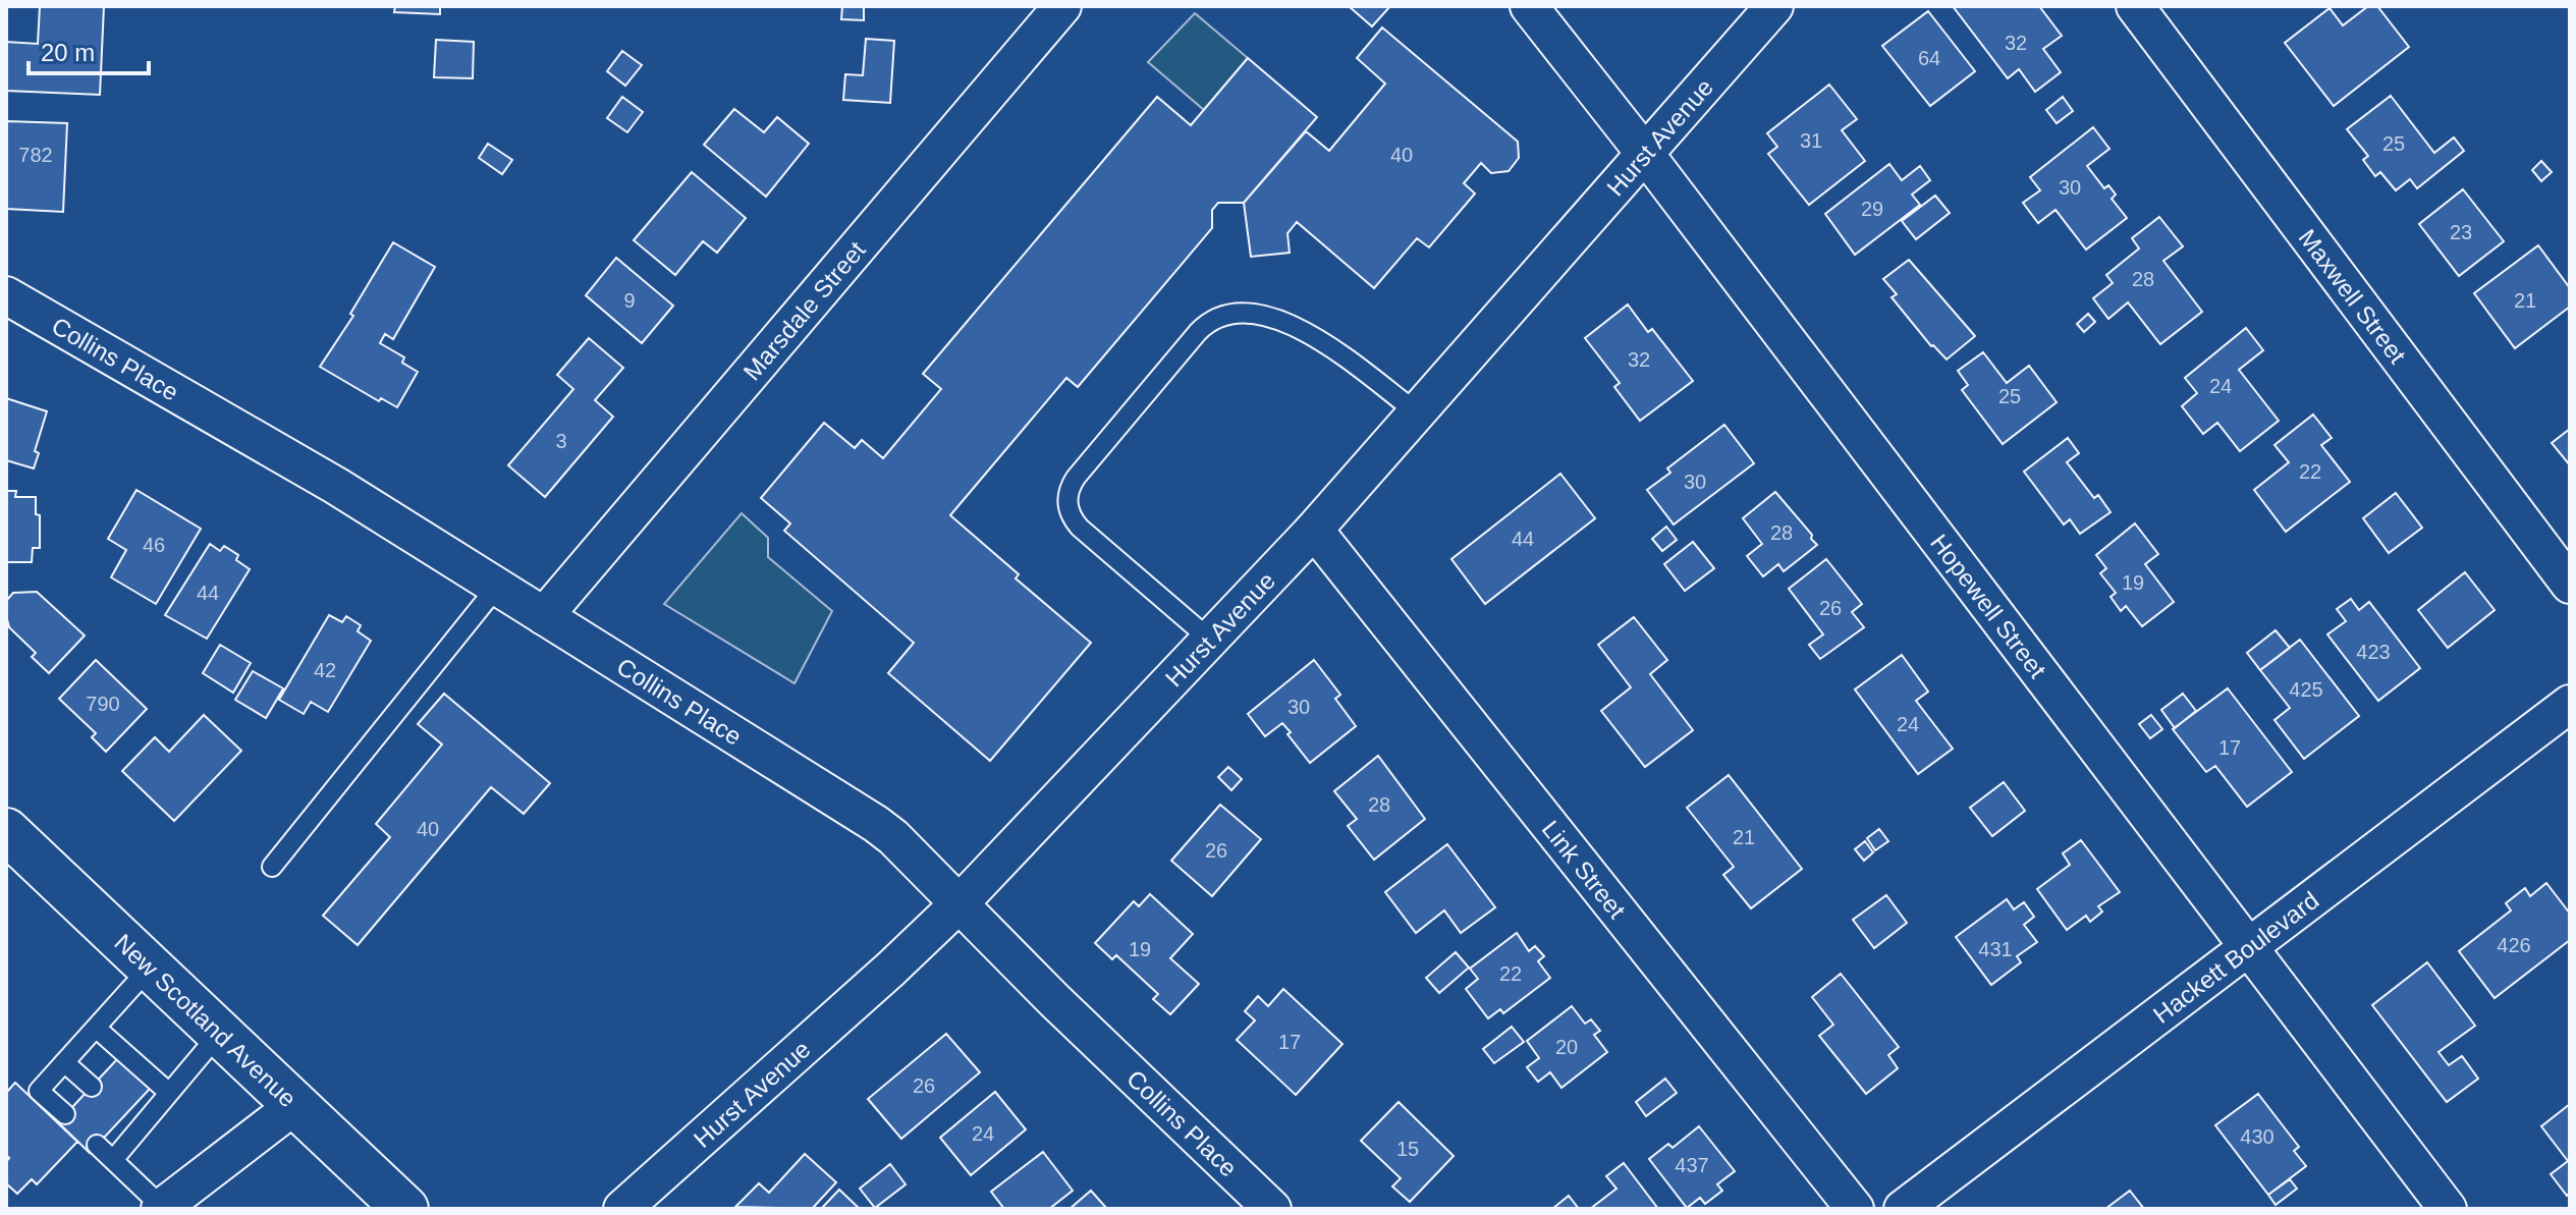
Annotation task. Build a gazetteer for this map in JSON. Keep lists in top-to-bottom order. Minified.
{"streets":{"street":["Hurst Avenue","Maxwell Street","Marsdale Street","Collins Place","Hopewell Street","Link Street","Hackett Boulevard","New Scotland Avenue"]},"crossings":[["Hurst Avenue","Collins Place"],["Hurst Avenue","Hopewell Street"],["Hurst Avenue","Link Street"],["Marsdale Street","Collins Place"],["Hopewell Street","Hackett Boulevard"]],"house_numbers":["32","64","31","25","782","40","30","29","23","28","9","21","32","24","25","3","22","30","28","44","46","19","44","26","423","42","425","790","30","24","17","28","40","21","26","426","19","431","22","17","20","26","24","430","15","437"],"scale_bar":"20 m"}
